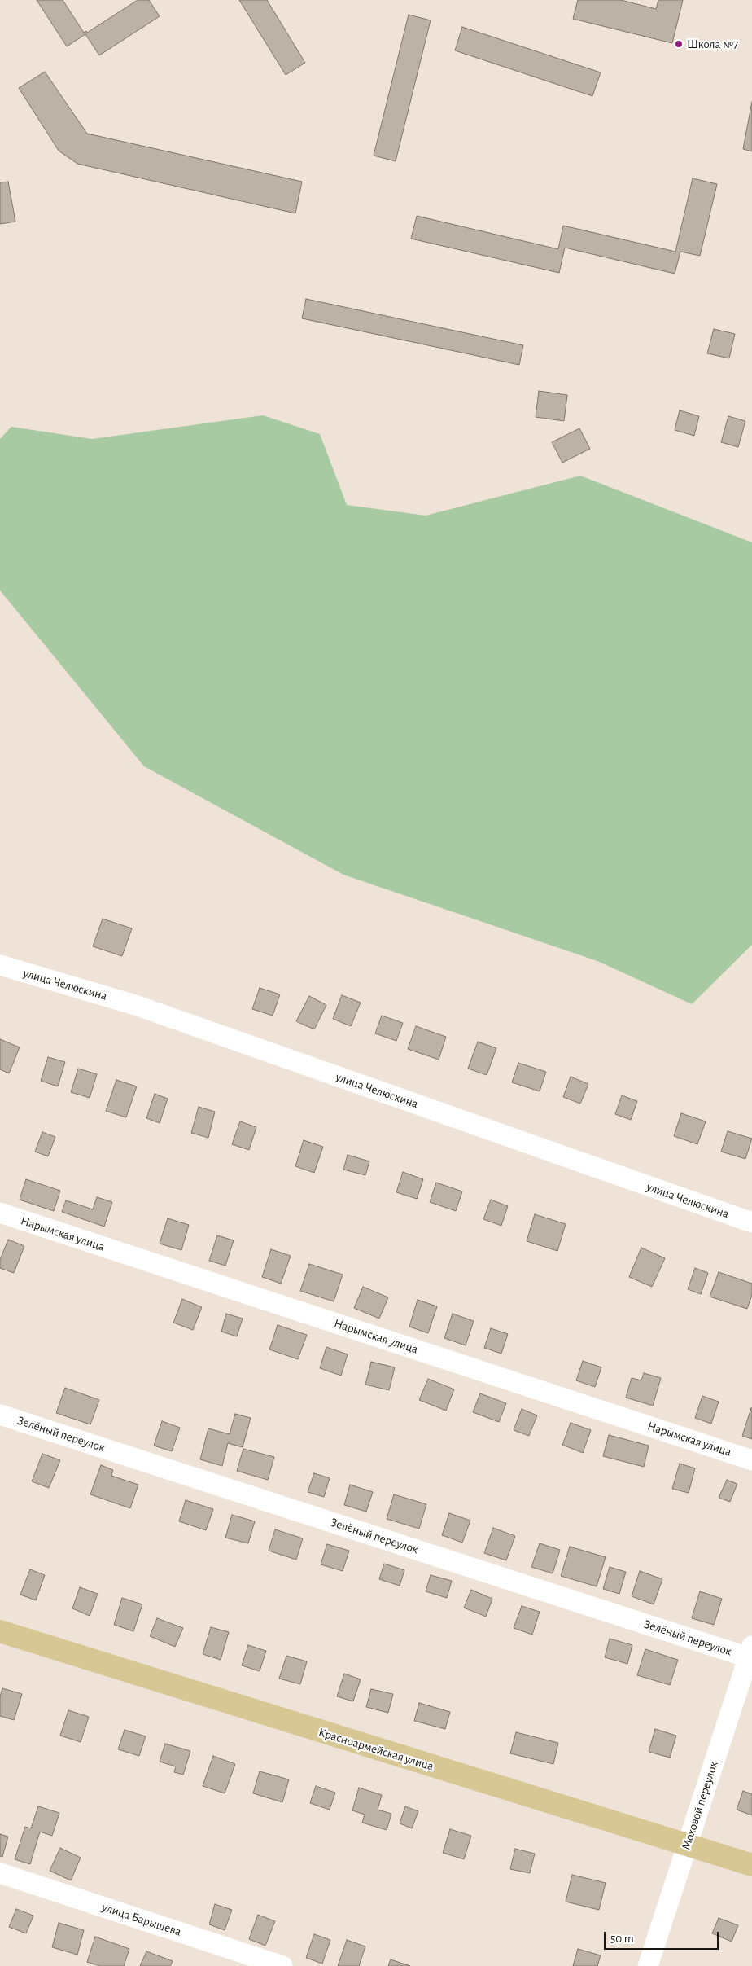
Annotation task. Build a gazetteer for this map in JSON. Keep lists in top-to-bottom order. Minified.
{"streets":{"main road":["Красноармейская улица"],"street":["улица Челюскина","Нарымская улица","Зелёный переулок","Моховой переулок","улица Барышева"]},"crossings":[["Зелёный переулок","Моховой переулок"],["Красноармейская улица","Моховой переулок"]],"places":["Школа №7"],"scale_bar":"50 m"}
